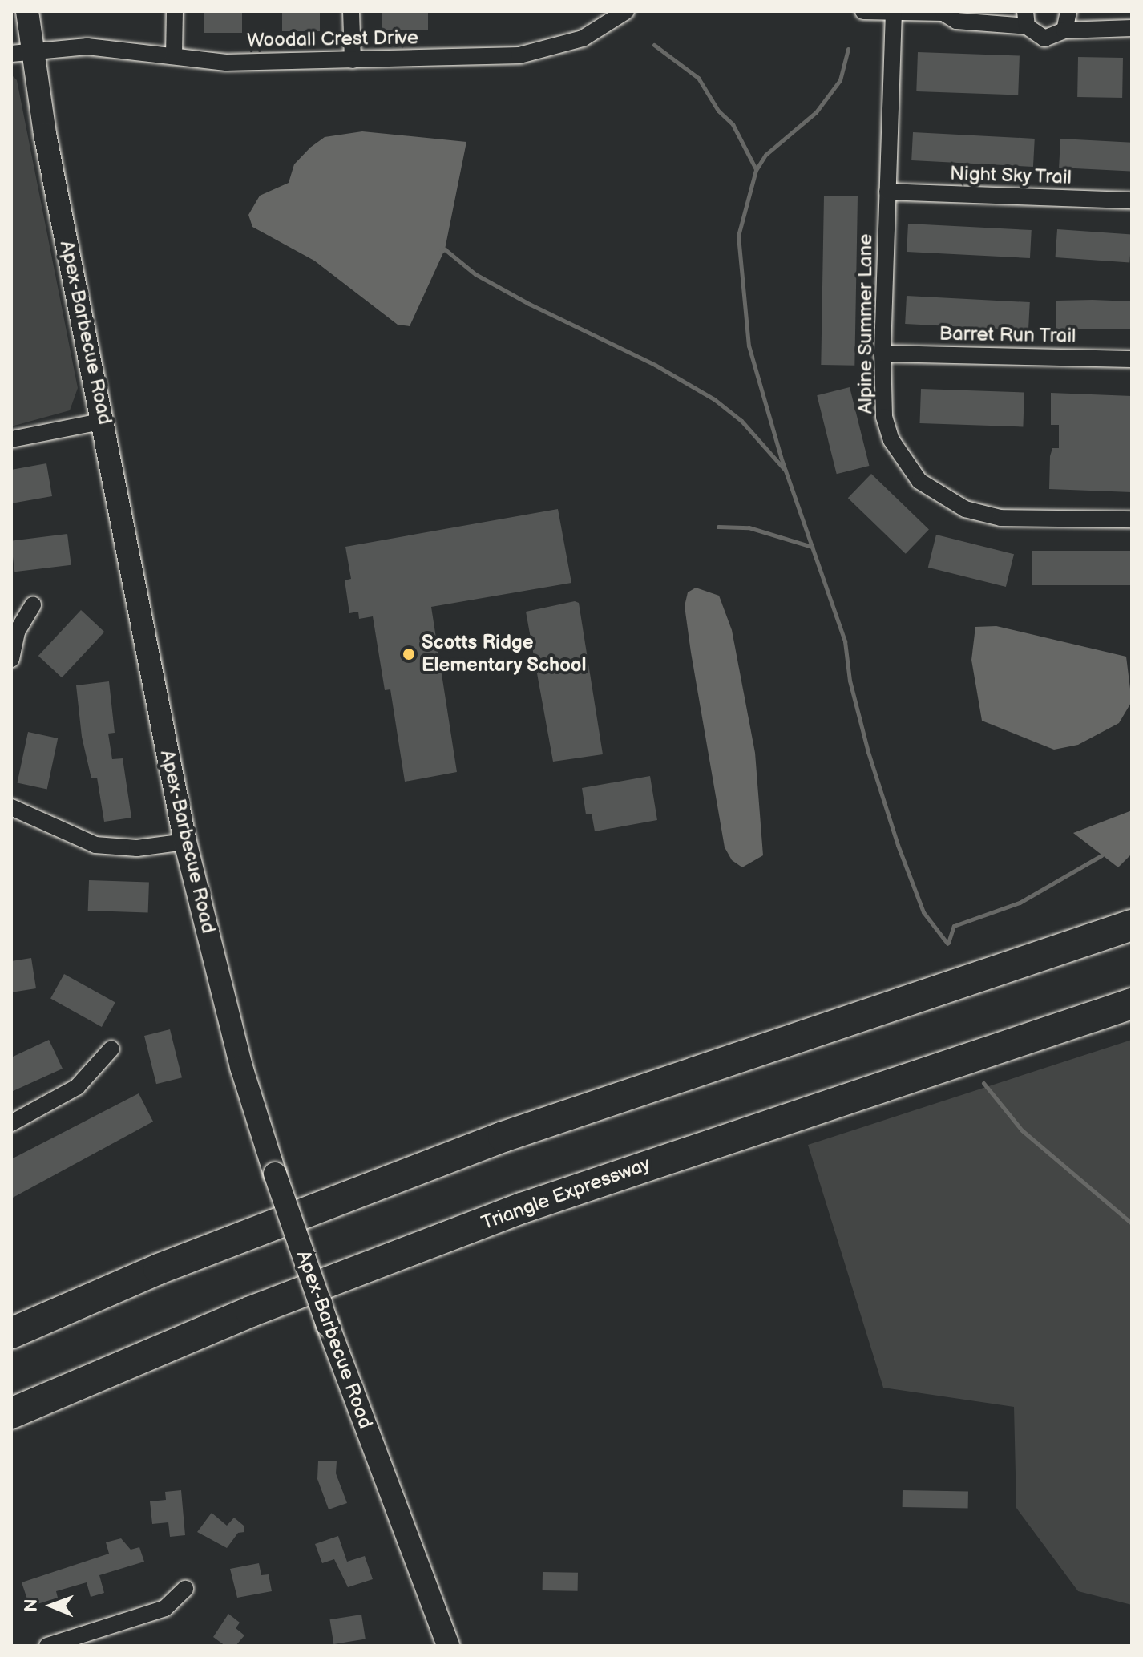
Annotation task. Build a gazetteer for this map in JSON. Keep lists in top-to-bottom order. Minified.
{"streets":{"highway":["Triangle Expressway"],"street":["Woodall Crest Drive","Night Sky Trail","Alpine Summer Lane","Apex-Barbecue Road","Barret Run Trail"]},"crossings":[["Woodall Crest Drive","Apex-Barbecue Road"],["Night Sky Trail","Alpine Summer Lane"],["Alpine Summer Lane","Barret Run Trail"]],"places":["Scotts Ridge Elementary School"],"north":"left"}
